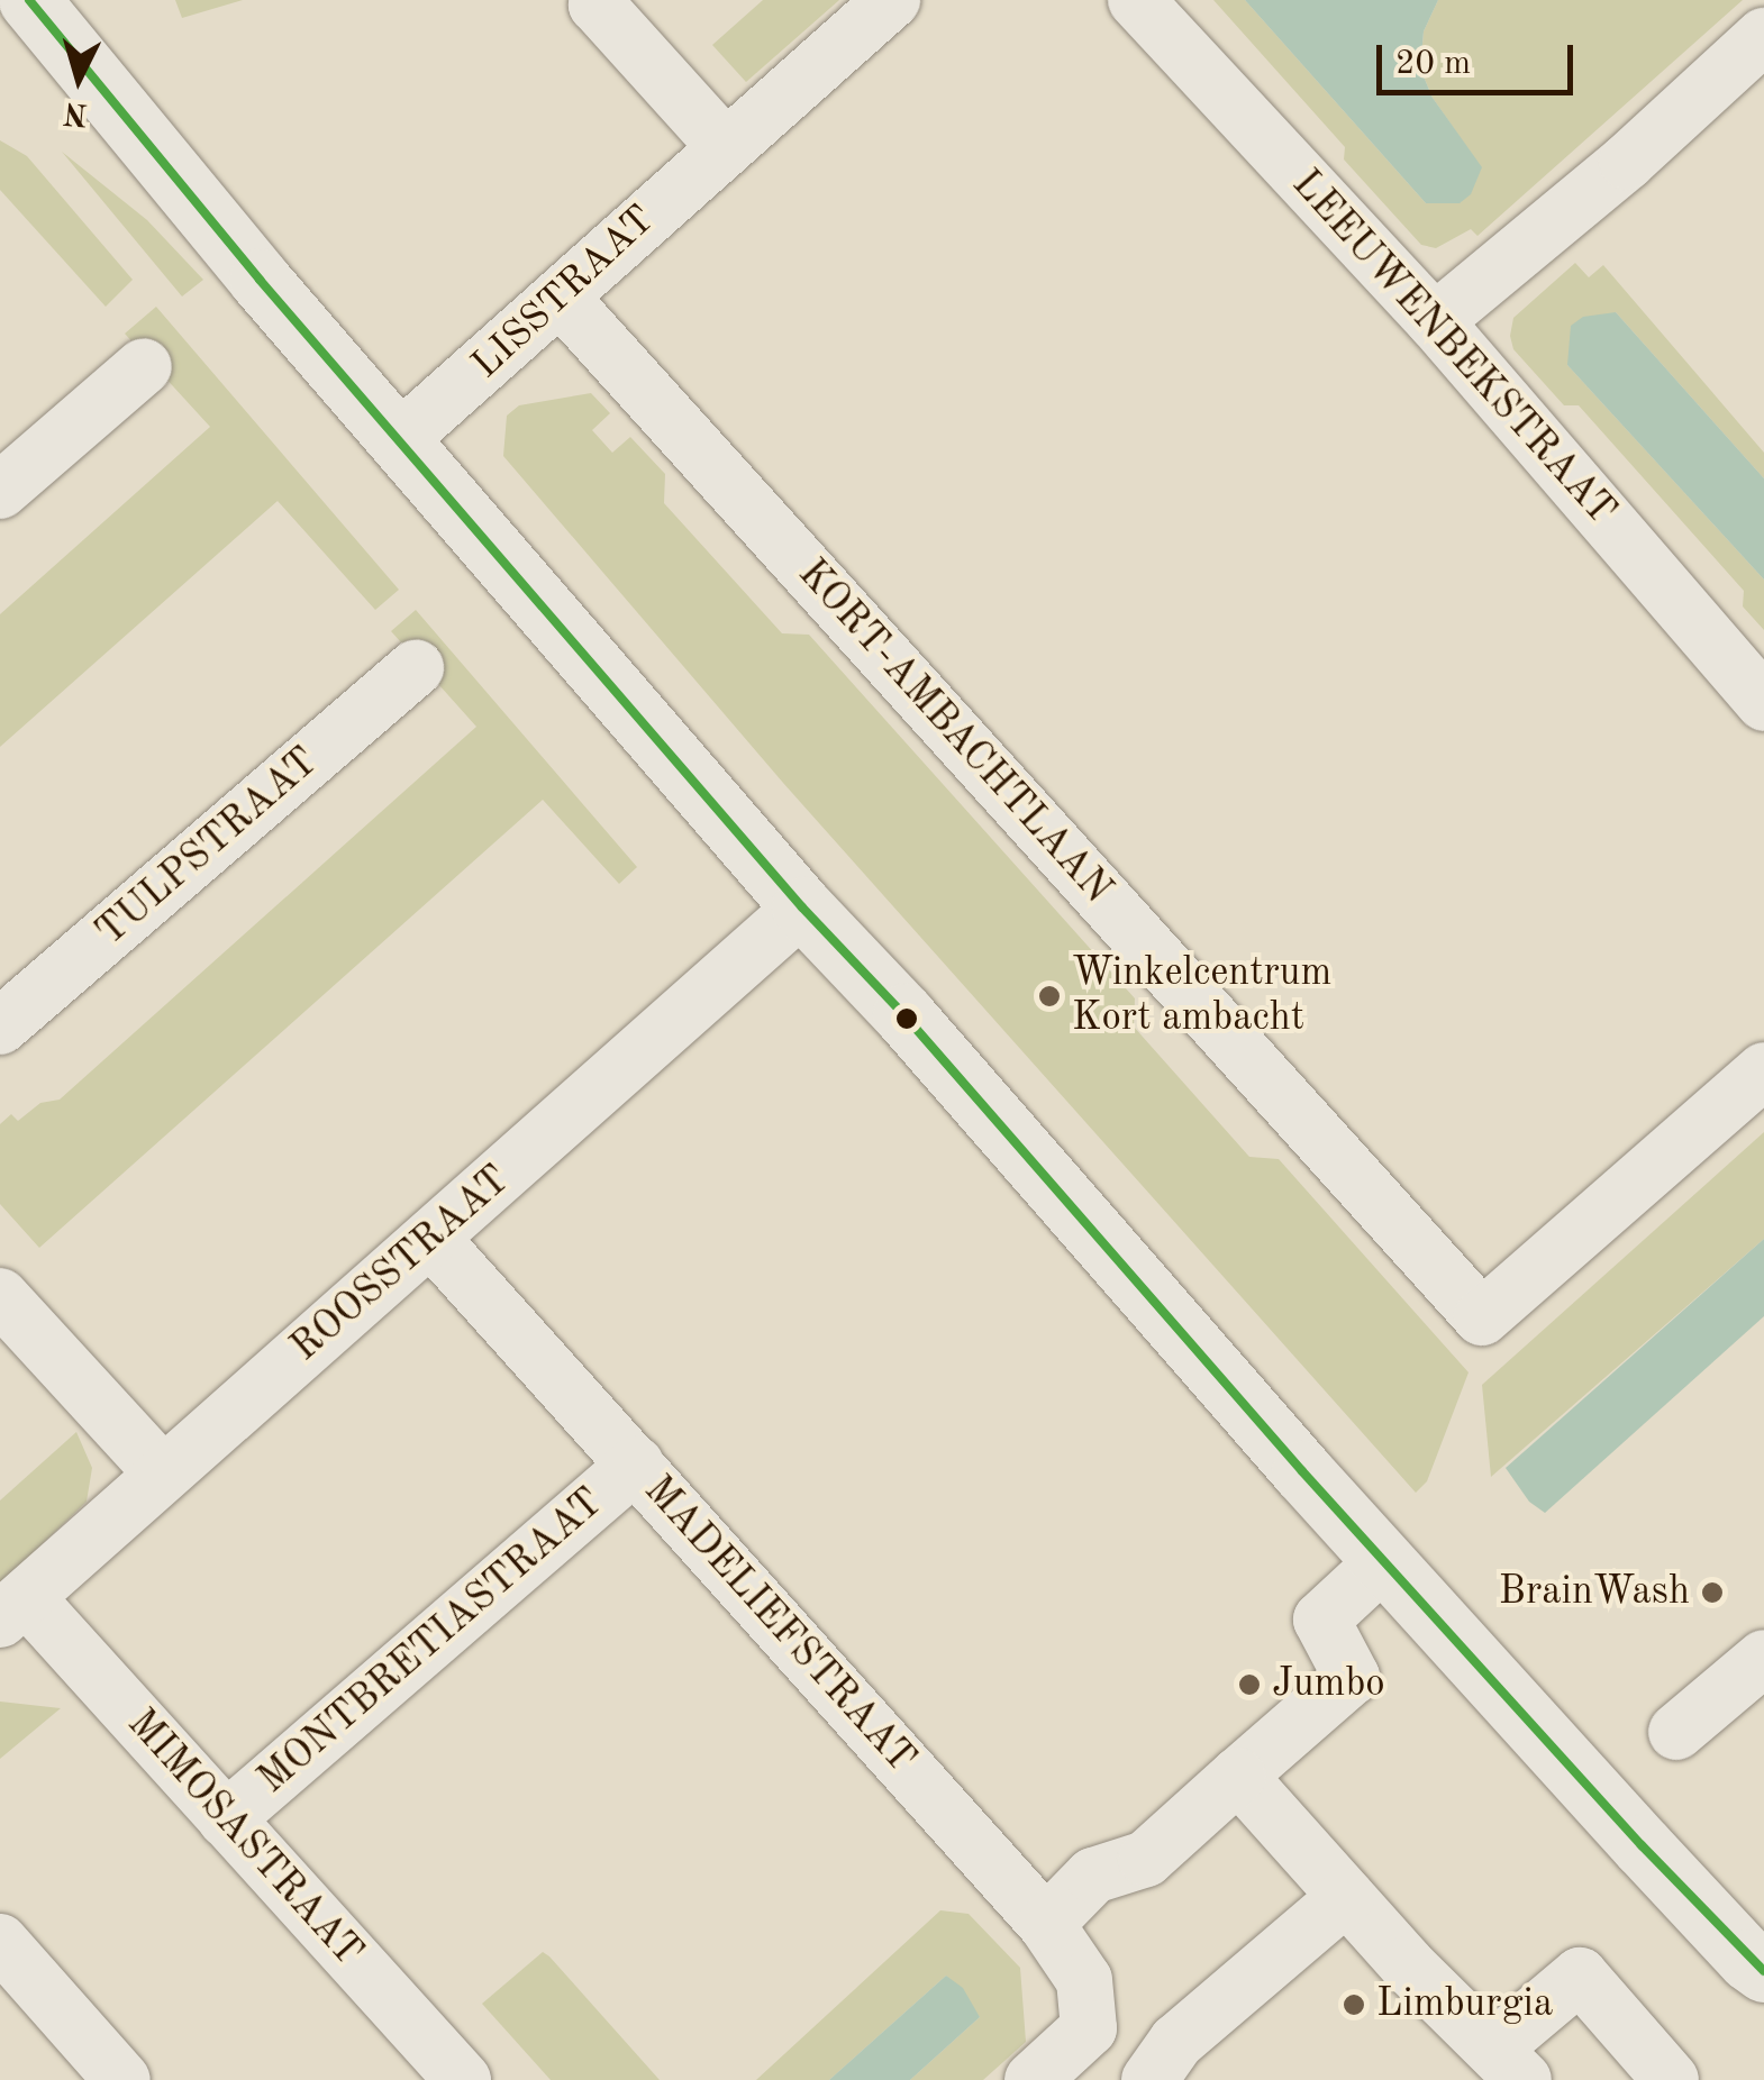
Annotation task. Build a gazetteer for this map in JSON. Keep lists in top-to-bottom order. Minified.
{"streets":{"street":["LISSTRAAT","LEEUWENBEKSTRAAT","KORT-AMBACHTLAAN","TULPSTRAAT","ROOSSTRAAT","MADELIEFSTRAAT","MONTBRETIASTRAAT","MIMOSASTRAAT"]},"crossings":[["LISSTRAAT","KORT-AMBACHTLAAN"],["ROOSSTRAAT","MADELIEFSTRAAT"],["ROOSSTRAAT","MIMOSASTRAAT"],["MADELIEFSTRAAT","MONTBRETIASTRAAT"],["MONTBRETIASTRAAT","MIMOSASTRAAT"]],"places":["Winkelcentrum Kort ambacht","BrainWash","Jumbo","Limburgia"],"scale_bar":"20 m","north":"bottom"}
